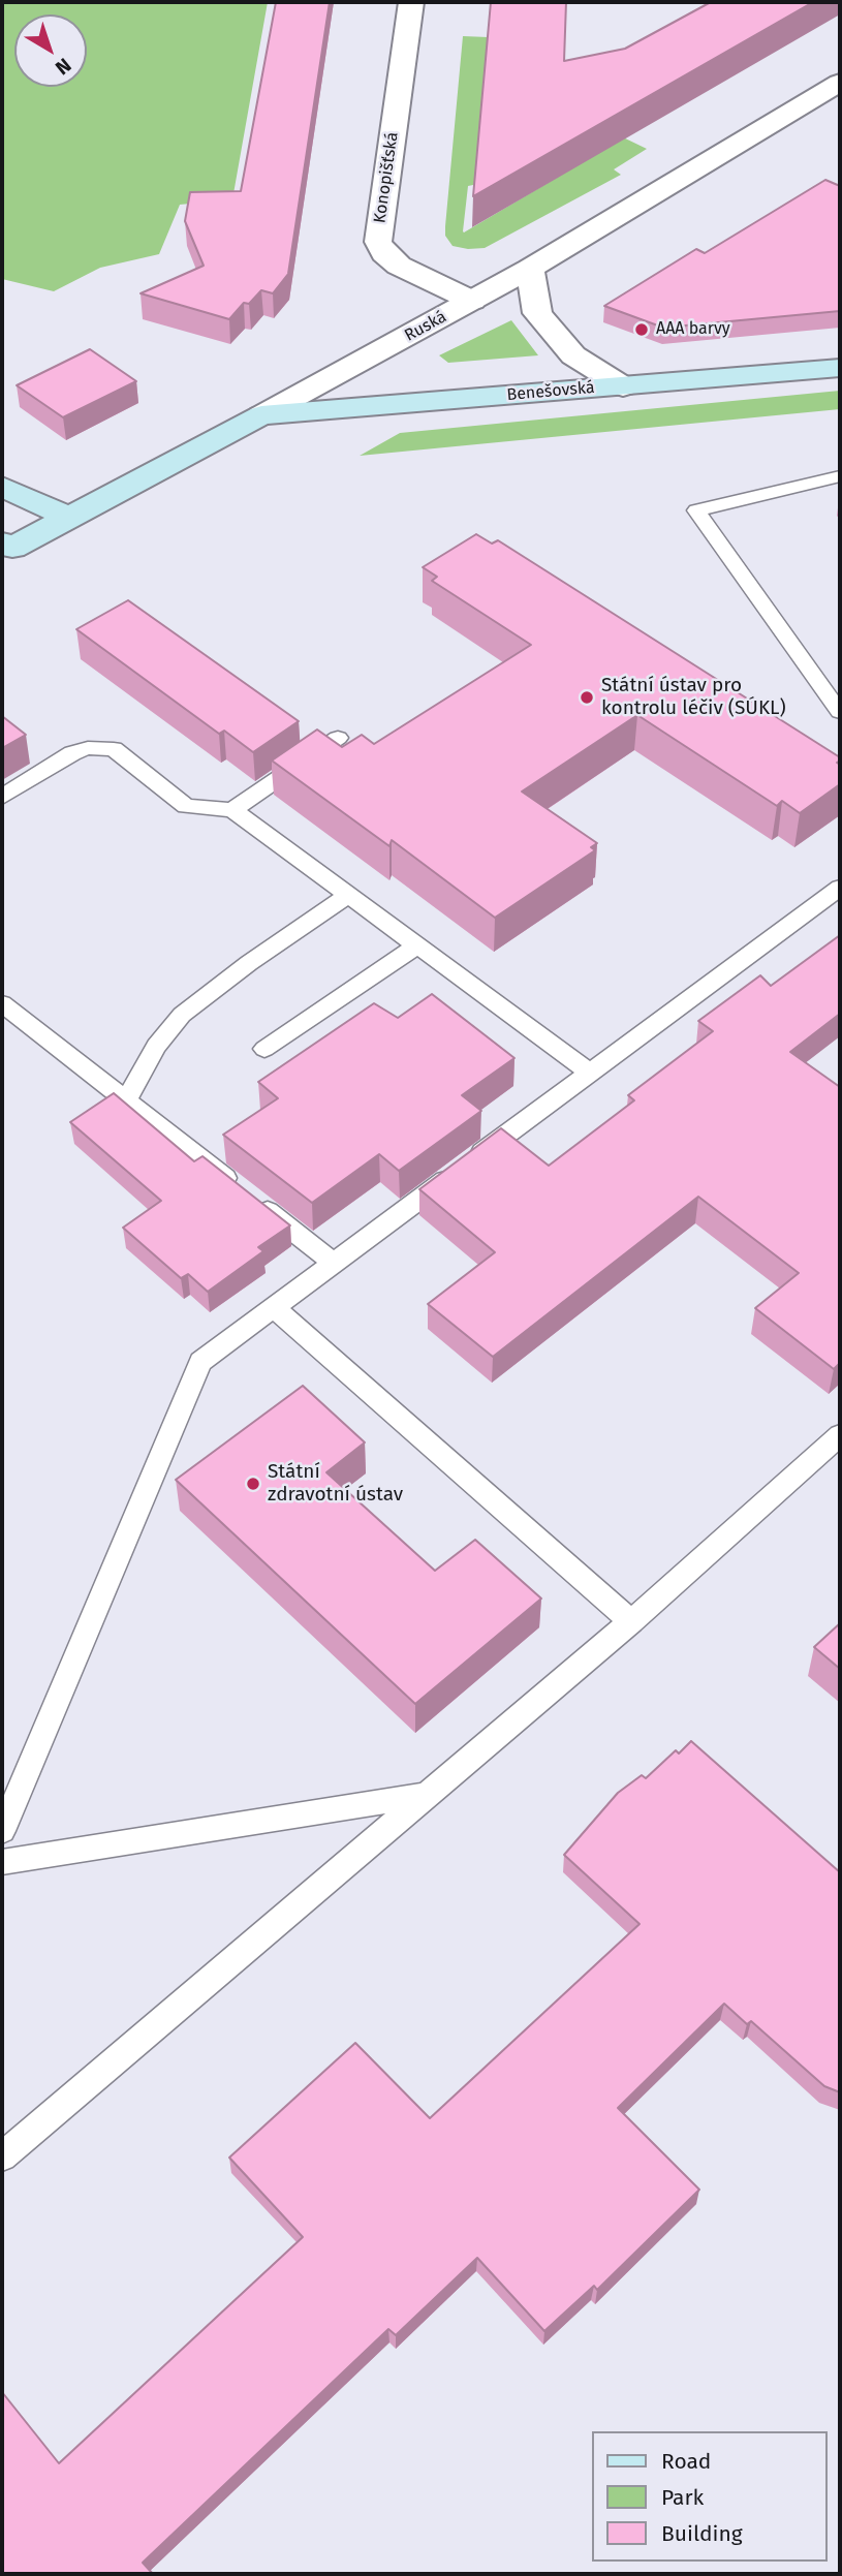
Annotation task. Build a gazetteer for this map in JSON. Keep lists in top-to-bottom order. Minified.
{"streets":{"main road":["Ruská","Benešovská"],"street":["Konopišťská"]},"crossings":[["Konopišťská","Ruská"],["Ruská","Benešovská"]],"places":["AAA barvy","Státní ústav pro kontrolu léčiv (SÚKL)","Státní zdravotní ústav"],"legend":["Road","Park","Building"],"north":"bottom right"}
